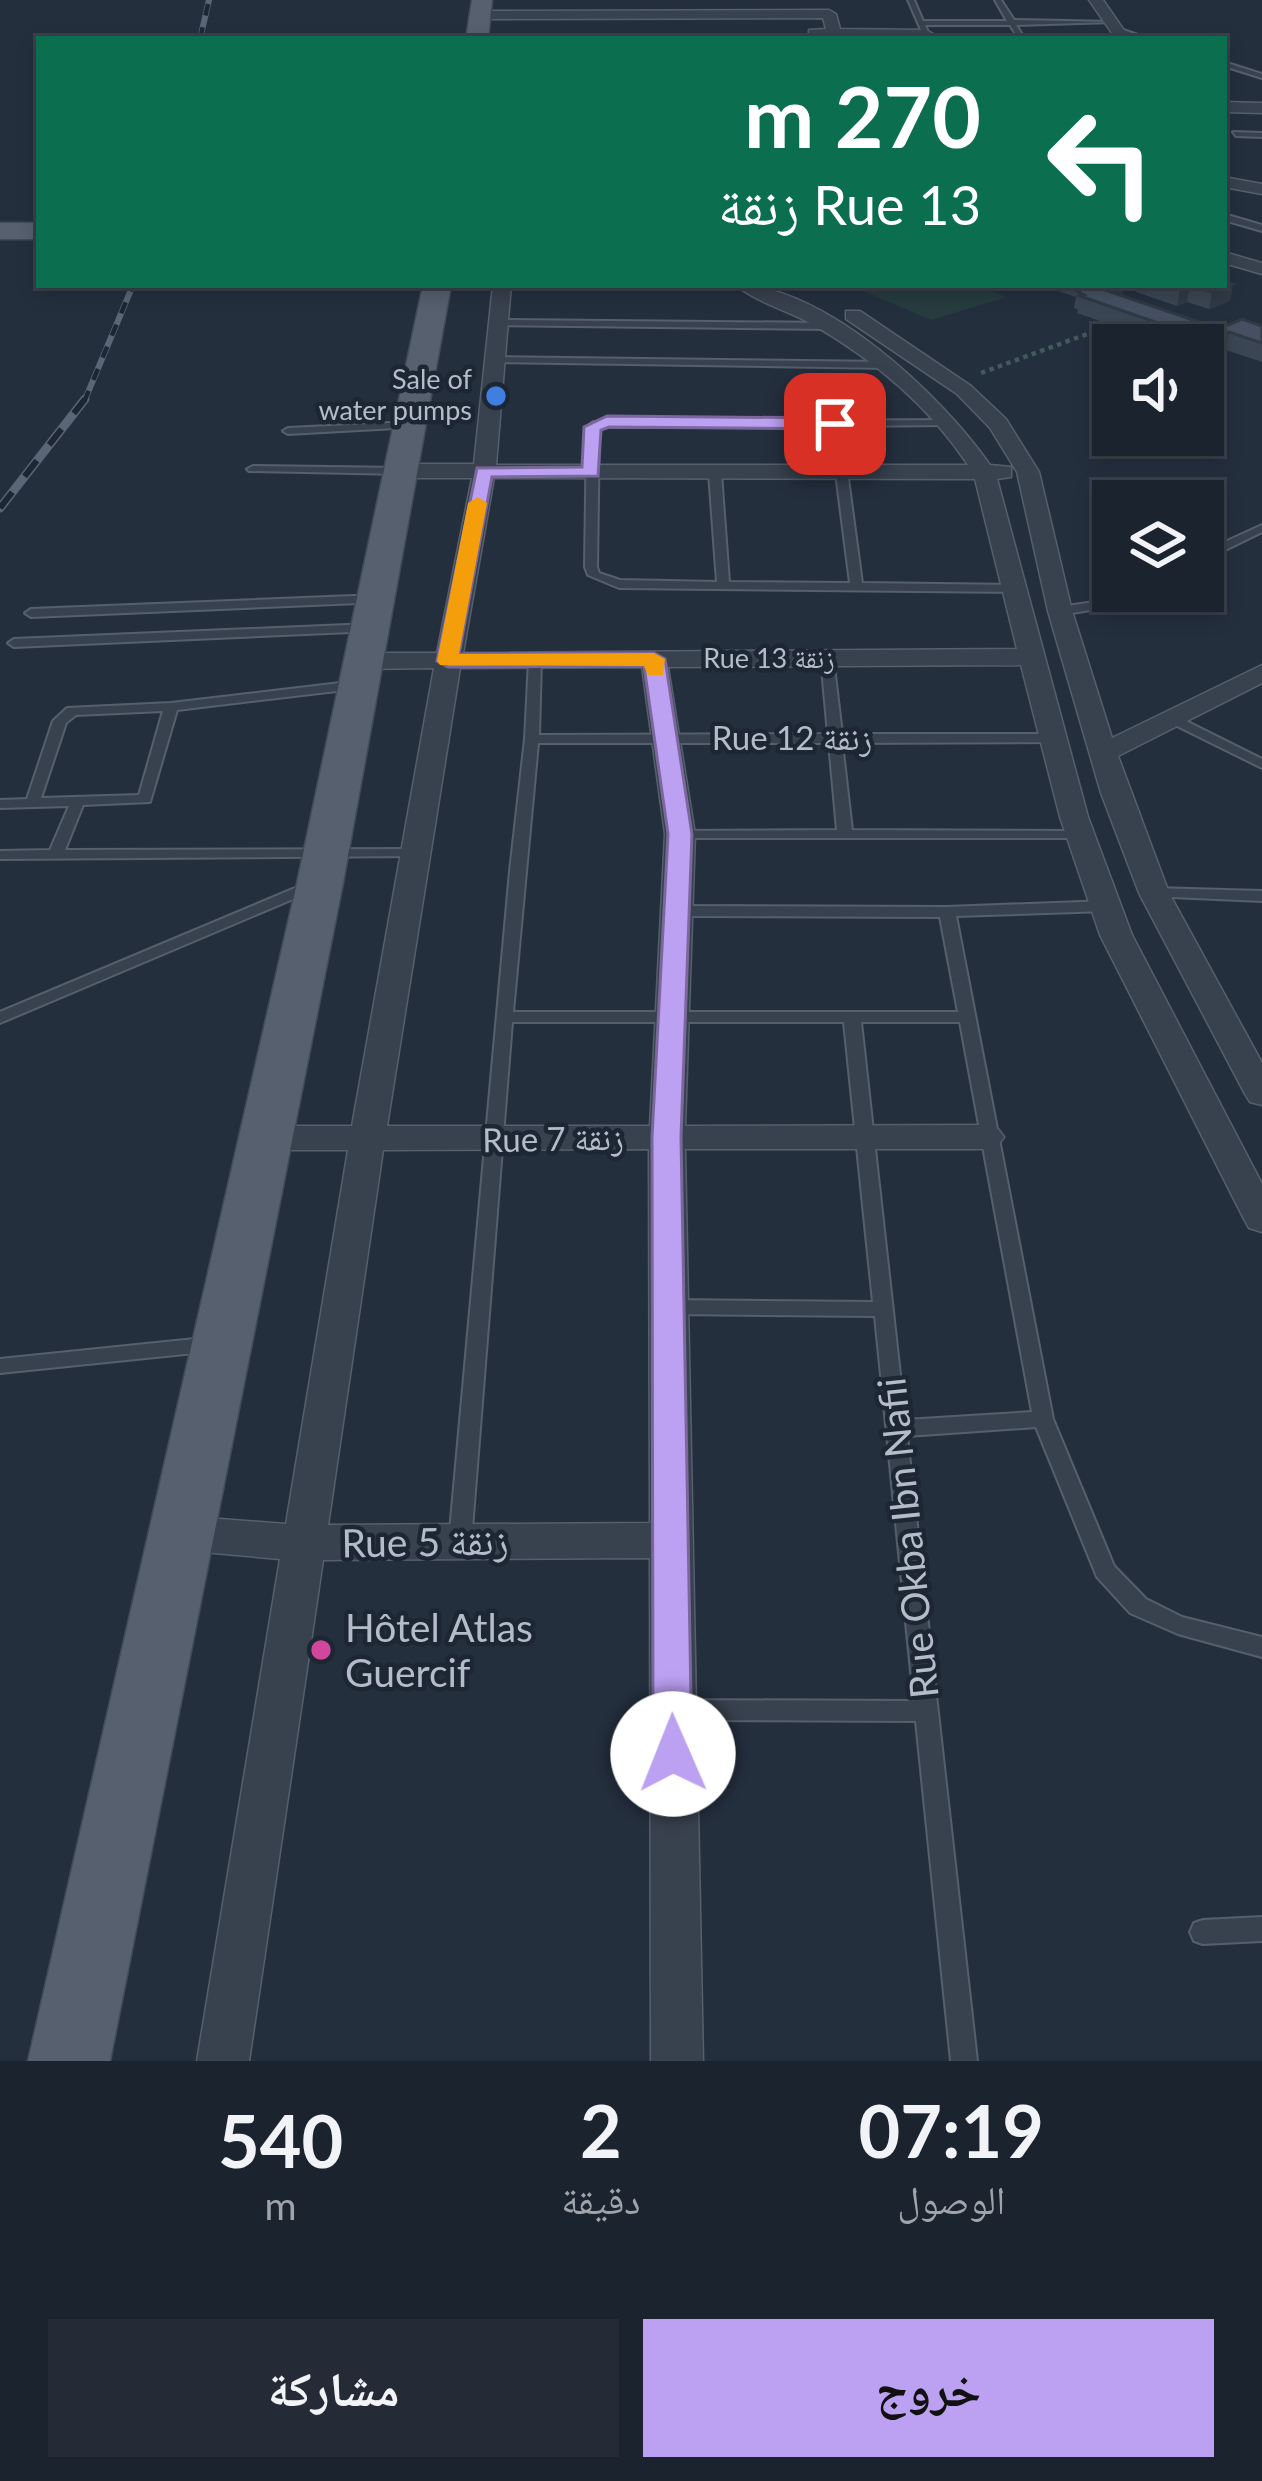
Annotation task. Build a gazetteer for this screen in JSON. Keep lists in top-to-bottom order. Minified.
{"streets":{"street":["Rue 13 زنقة","Rue 7 زنقة","Rue 5 زنقة"],"lane":["Rue 12 زنقة","Rue Okba Ibn Nafii"]},"crossings":[["Rue 7 زنقة","Rue Okba Ibn Nafii"]],"places":["Sale of water pumps","Hôtel Atlas Guercif"],"page":{"turn":["270 m","Rue 13 زنقة"],"eta":["07:19","الوصول","2","دقيقة","540","m"],"buttons":["خروج","مشاركة"]}}
